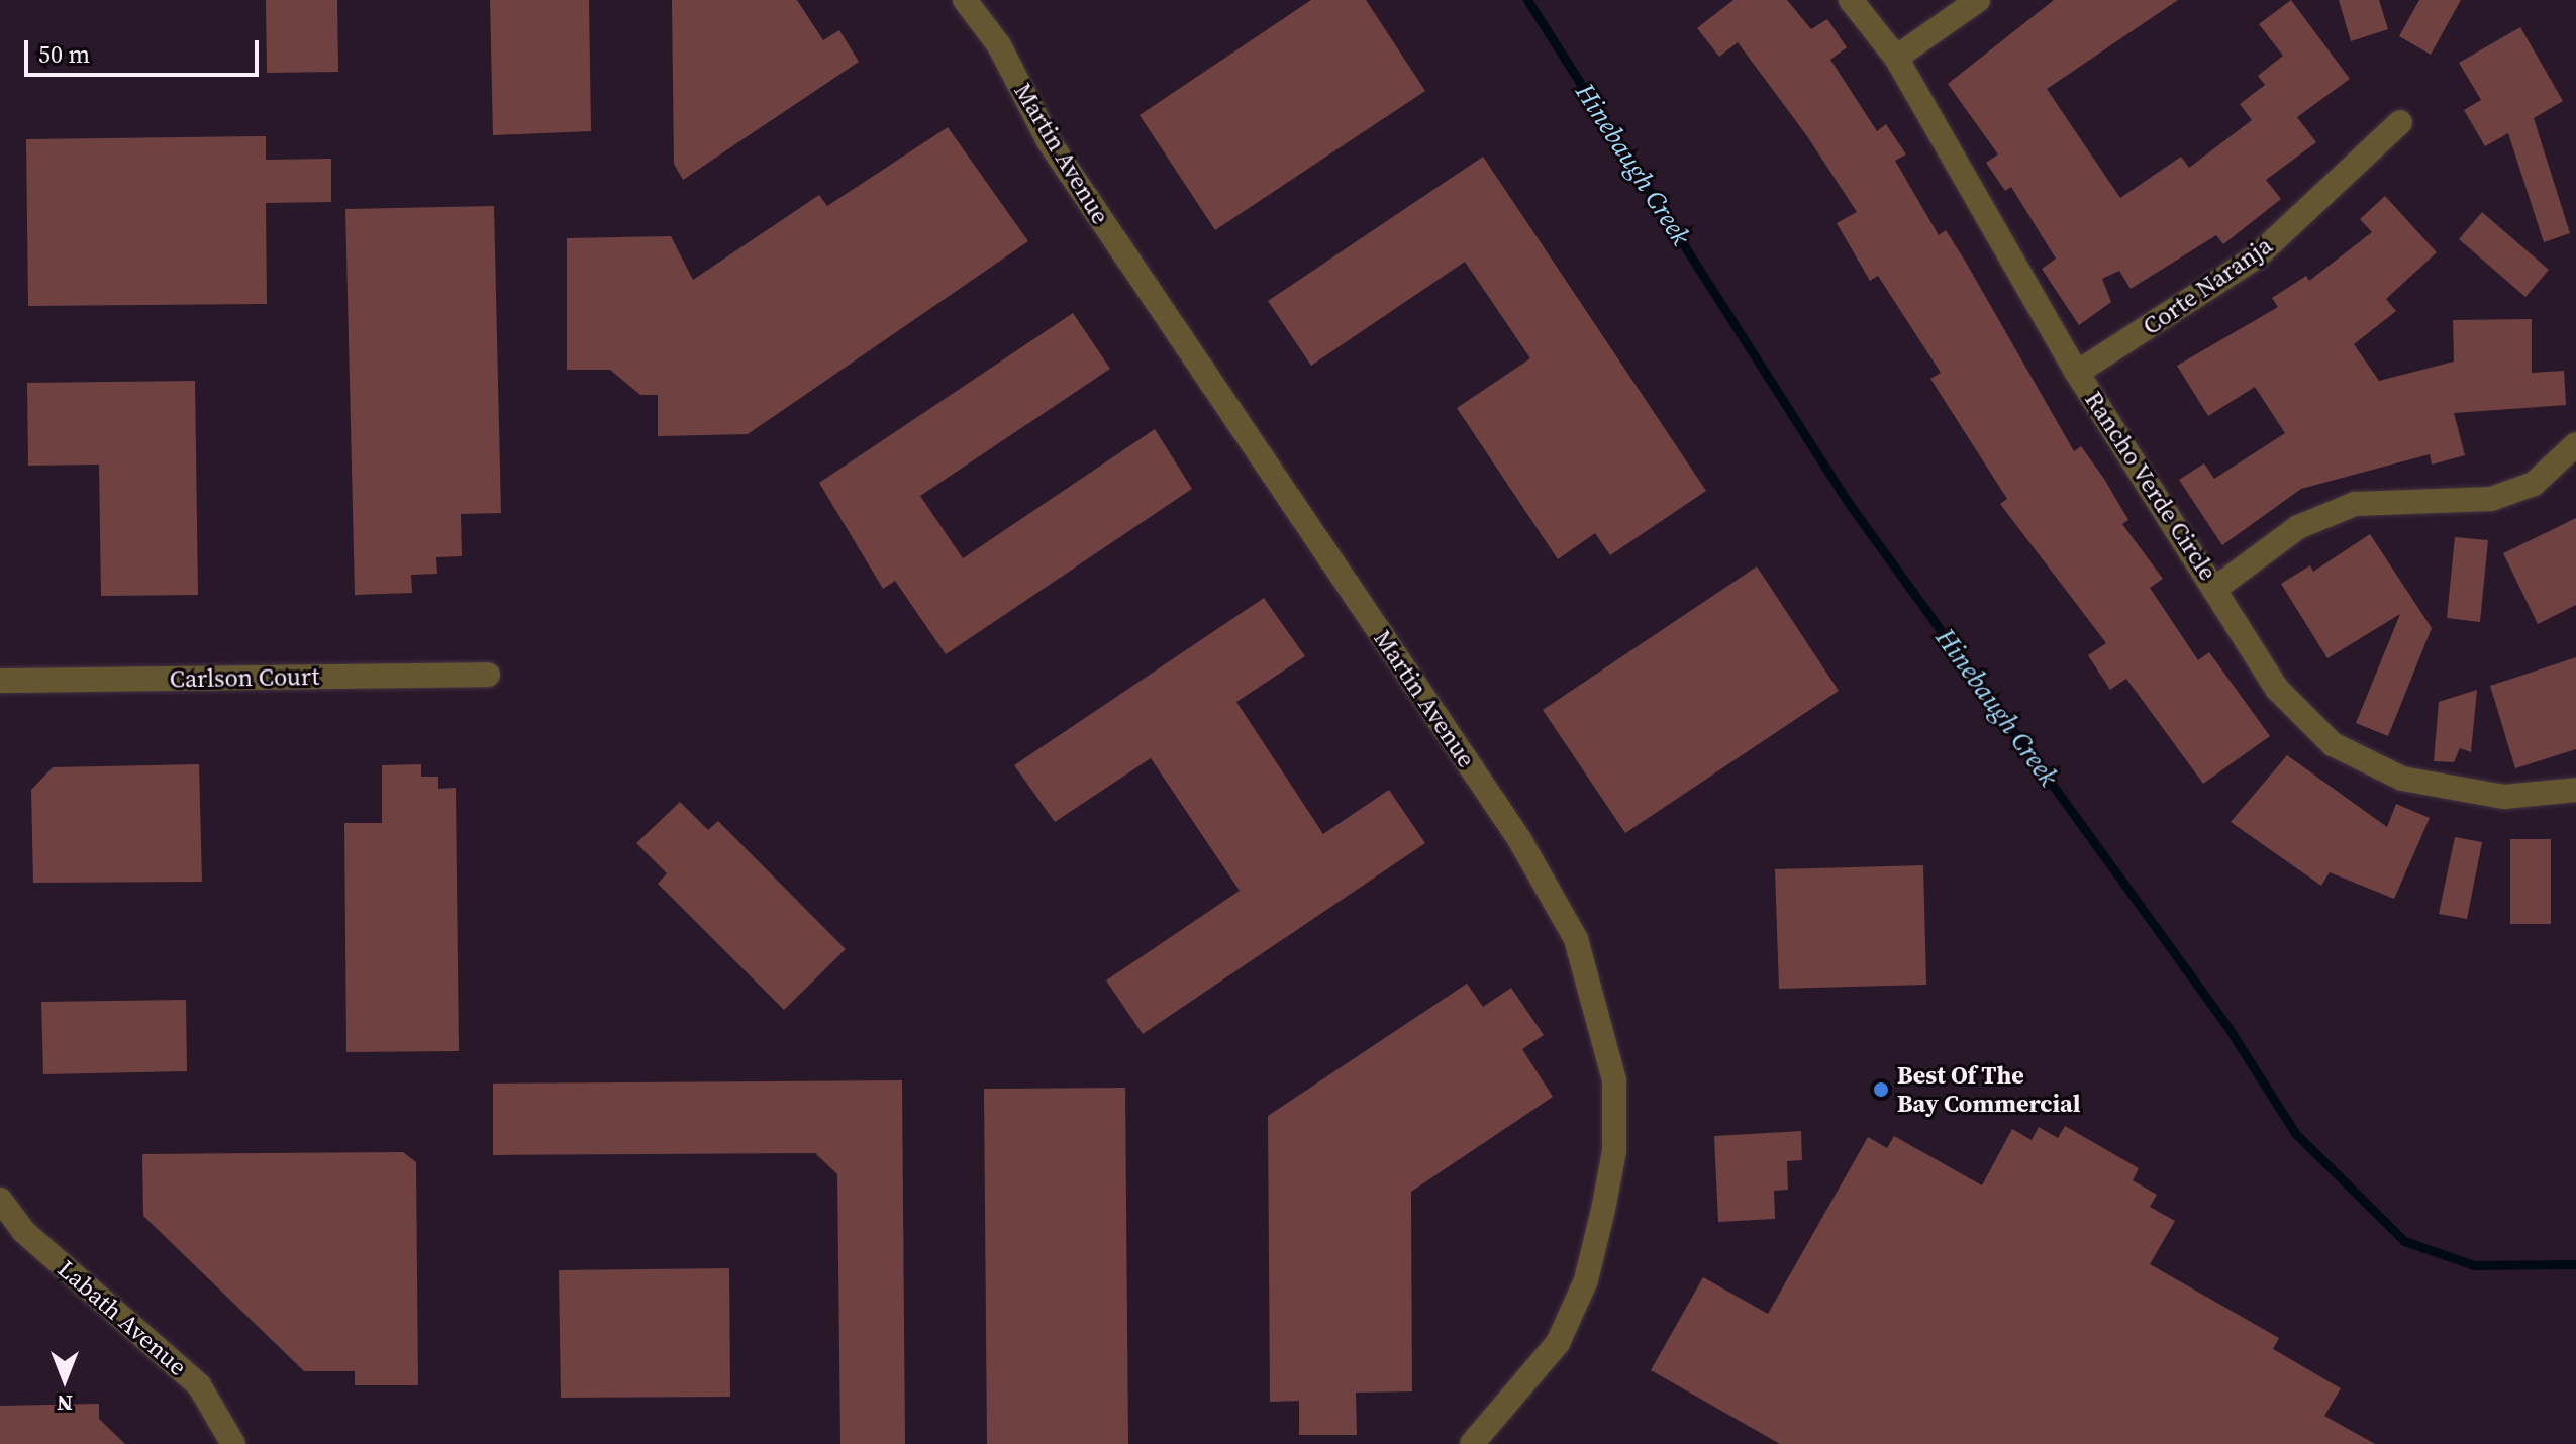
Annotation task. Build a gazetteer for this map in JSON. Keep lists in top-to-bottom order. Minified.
{"streets":{"street":["Martin Avenue","Corte Naranja","Rancho Verde Circle","Carlson Court","Labath Avenue"]},"crossings":[["Corte Naranja","Rancho Verde Circle"]],"water":["Hinebaugh Creek"],"places":["Best Of The Bay Commercial"],"scale_bar":"50 m","north":"bottom"}
